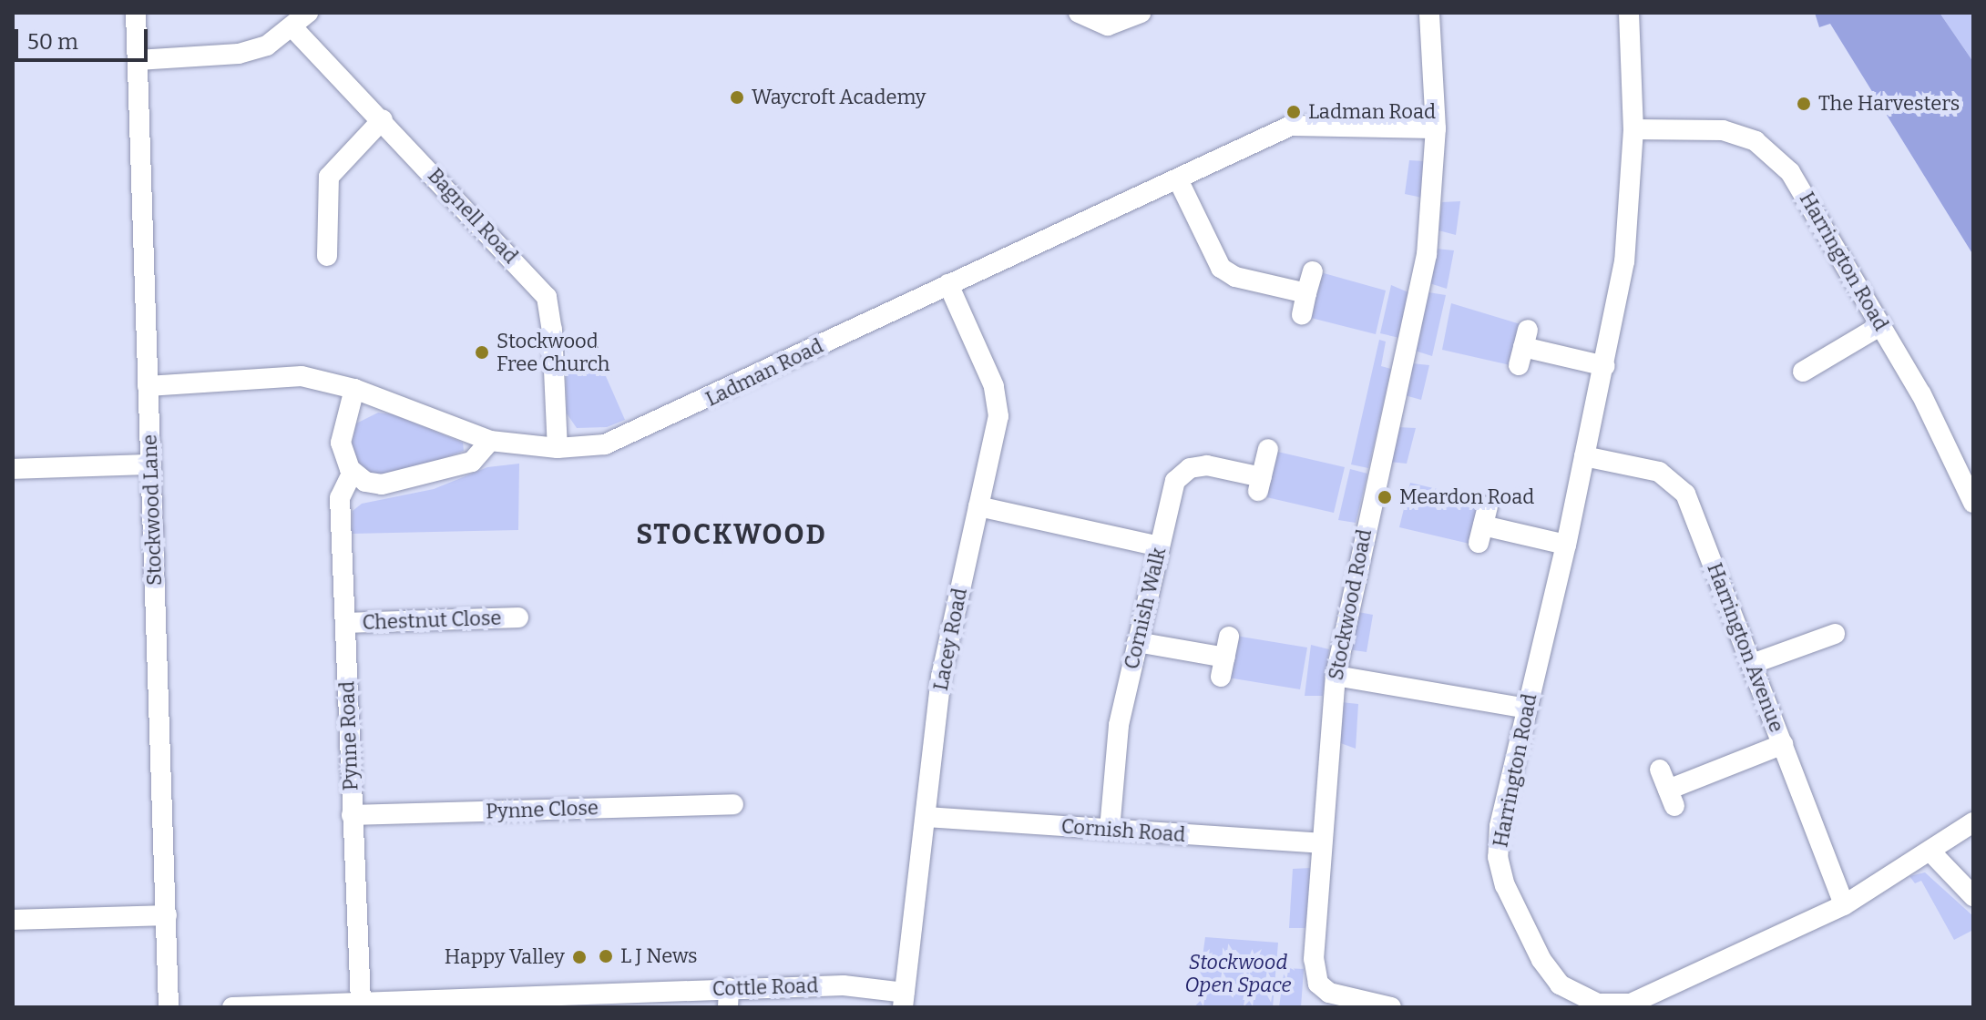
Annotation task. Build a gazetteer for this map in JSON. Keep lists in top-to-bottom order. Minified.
{"streets":{"street":["Bagnell Road","Harrington Road","Ladman Road","Stockwood Lane","Stockwood Road","Cornish Walk","Chestnut Close","Lacey Road","Harrington Avenue","Pynne Road","Pynne Close","Cornish Road","Cottle Road"]},"crossings":[["Bagnell Road","Ladman Road"],["Harrington Road","Harrington Avenue"],["Ladman Road","Stockwood Lane"],["Ladman Road","Stockwood Road"],["Ladman Road","Lacey Road"],["Stockwood Road","Cornish Road"],["Cornish Walk","Cornish Road"],["Chestnut Close","Pynne Road"],["Lacey Road","Cornish Road"],["Lacey Road","Cottle Road"],["Pynne Road","Pynne Close"],["Pynne Road","Cottle Road"]],"districts":["STOCKWOOD"],"parks":["Stockwood Open Space"],"places":["Waycroft Academy","The Harvesters","Ladman Road","Stockwood Free Church","Meardon Road","L J News","Happy Valley"],"scale_bar":"50 m"}
